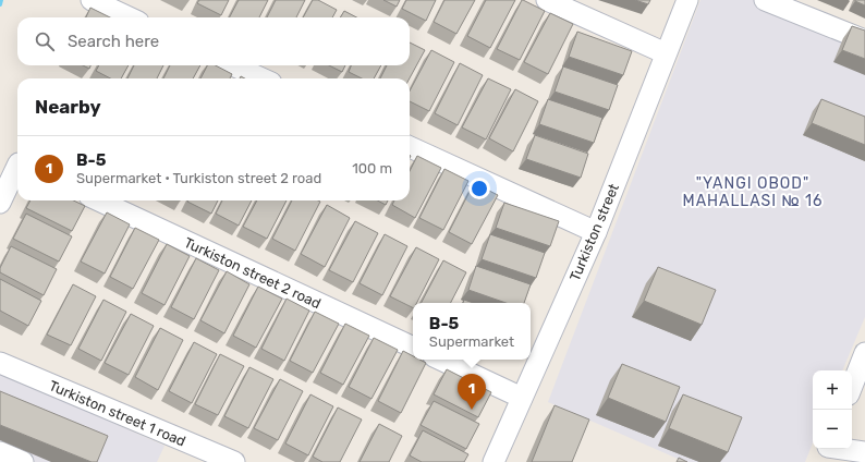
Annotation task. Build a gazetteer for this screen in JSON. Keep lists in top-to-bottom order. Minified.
{"streets":{"street":["Turkiston street","Turkiston street 2 road","Turkiston street 1 road"]},"districts":["\"YANGI OBOD\" MAHALLASI № 16"],"page":{"search":"Search here","heading":"Nearby","list":[{"mark":"1","name":"В-5","note":"Supermarket · Turkiston street 2 road","value":"100 m"}],"popup":["В-5","Supermarket"],"map_buttons":["+","−"],"pins":"1"}}
